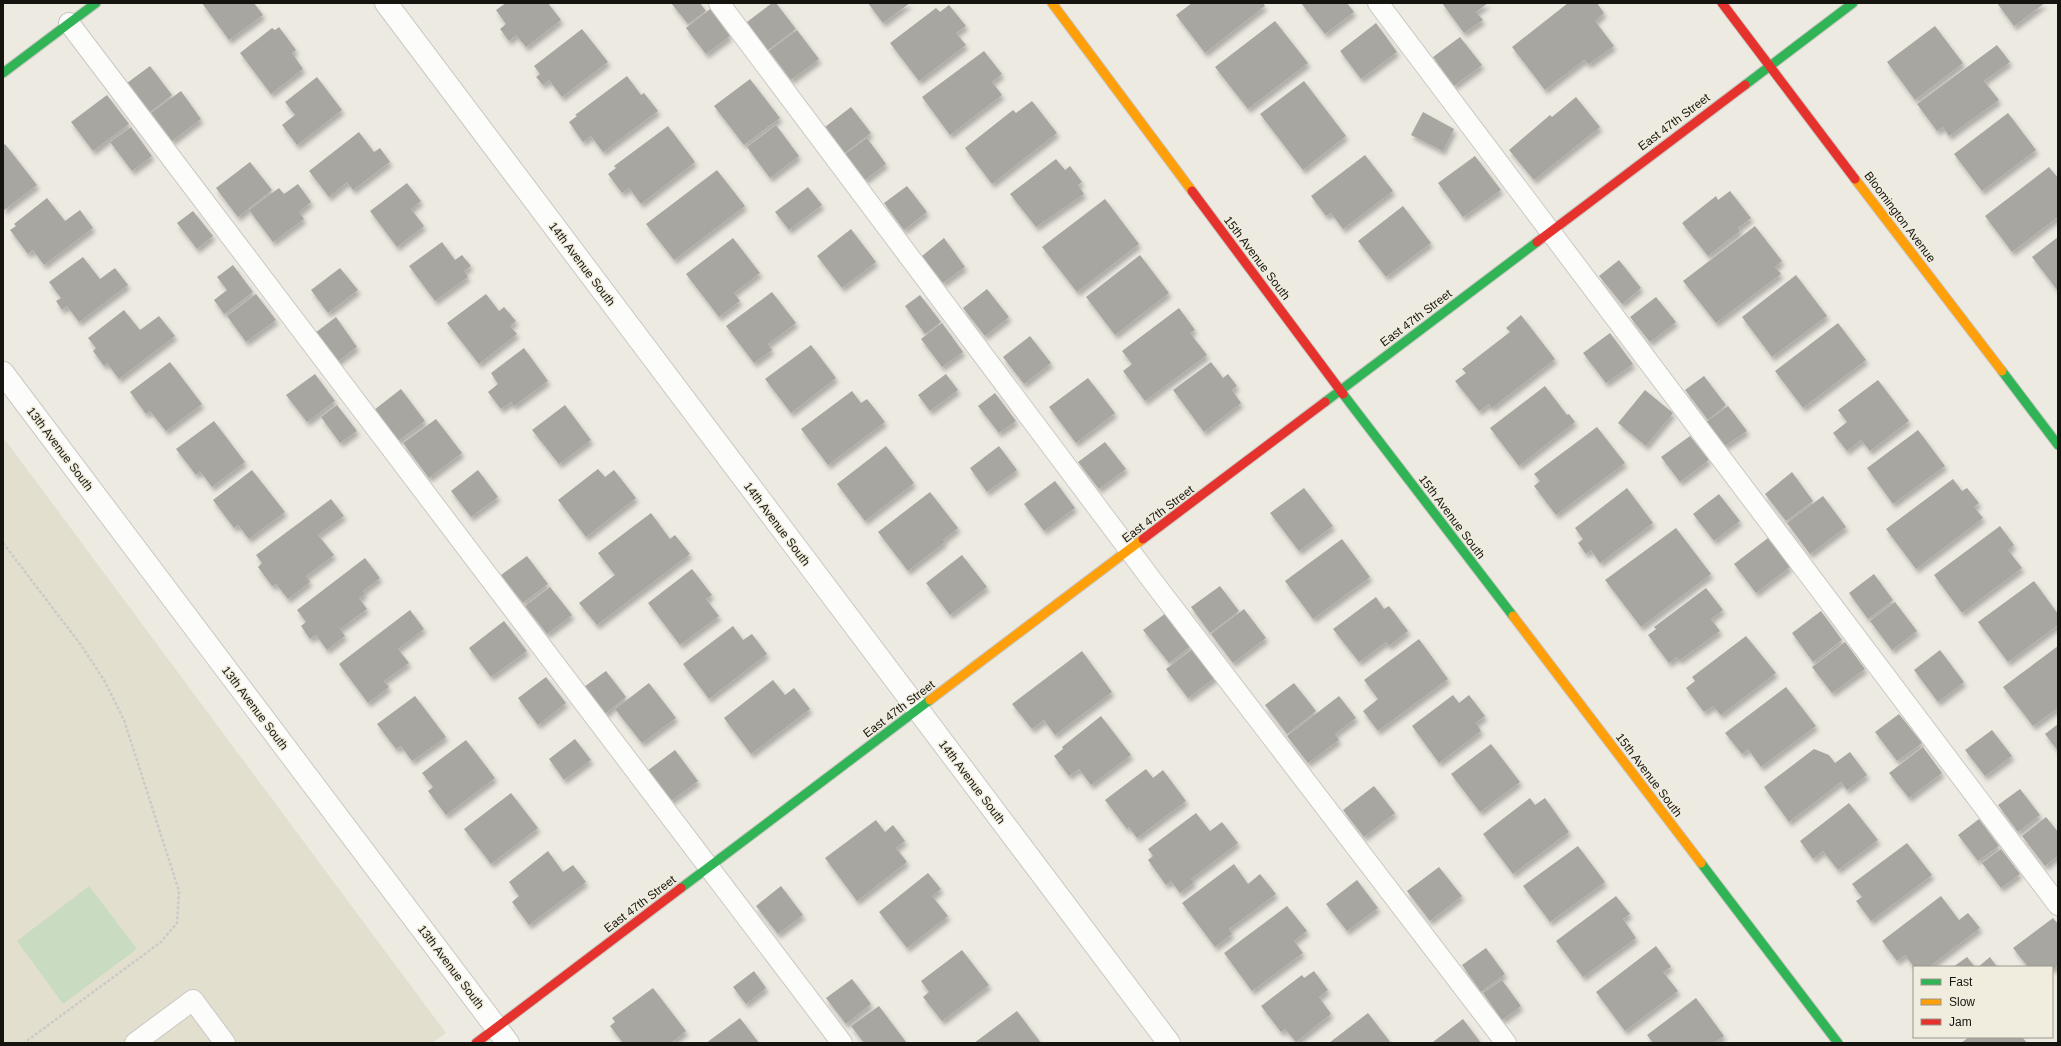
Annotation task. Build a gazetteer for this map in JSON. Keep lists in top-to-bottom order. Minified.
{"streets":{"street":["East 47th Street","Bloomington Avenue","15th Avenue South","14th Avenue South","13th Avenue South"]},"crossings":[["East 47th Street","Bloomington Avenue"],["East 47th Street","15th Avenue South"],["East 47th Street","14th Avenue South"],["East 47th Street","13th Avenue South"]],"legend":["Fast","Slow","Jam"]}
